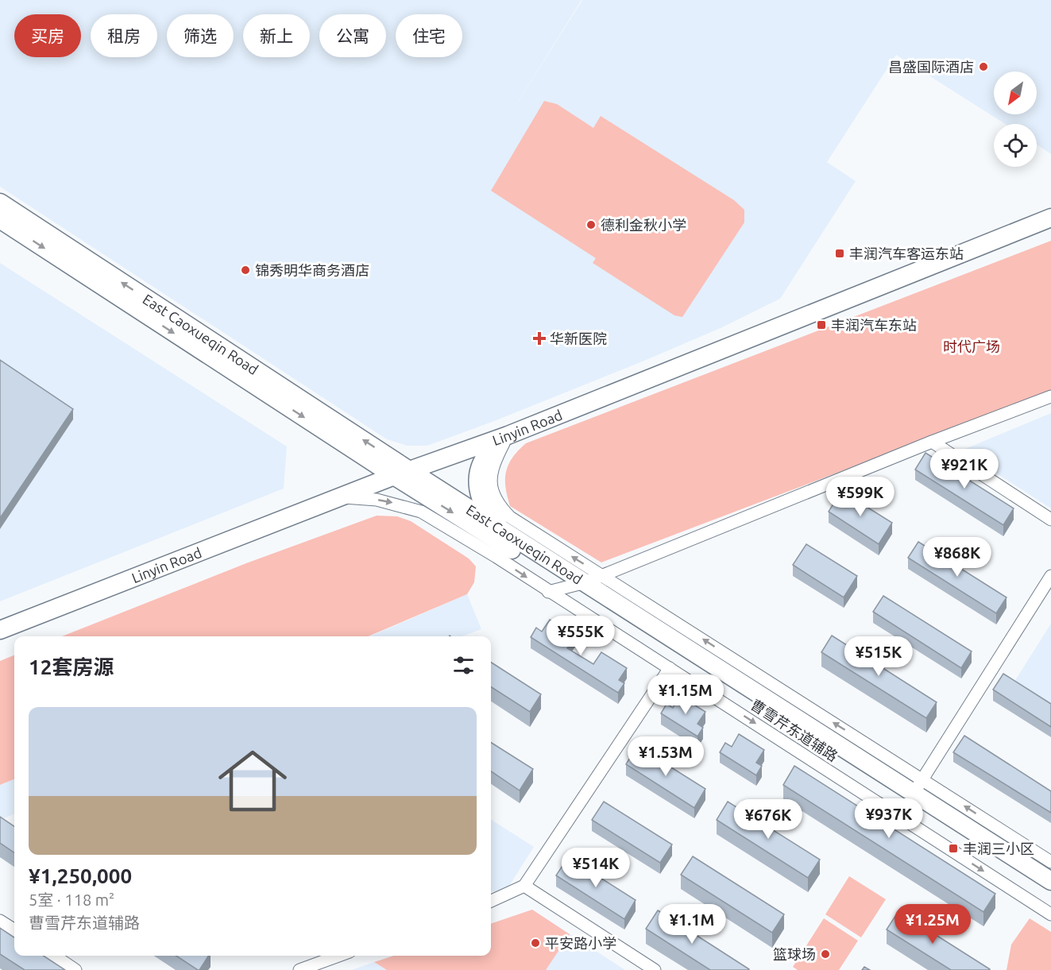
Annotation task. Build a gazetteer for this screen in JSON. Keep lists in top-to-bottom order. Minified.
{"streets":{"main road":["East Caoxueqin Road","Linyin Road"],"street":["曹雪芹东道辅路"]},"crossings":[["East Caoxueqin Road","Linyin Road"],["East Caoxueqin Road","曹雪芹东道辅路"],["Linyin Road","曹雪芹东道辅路"]],"parks":["时代广场"],"places":{"other":["昌盛国际酒店","德利金秋小学","锦秀明华商务酒店","平安路小学","篮球场"],"transit":["丰润汽车客运东站","丰润汽车东站","丰润三小区"],"health":["华新医院"]},"north":"bottom left","page":{"chip":["买房","租房","筛选","新上","公寓","住宅"],"price":["¥921K","¥599K","¥868K","¥555K","¥515K","¥1.15M","¥1.53M","¥937K","¥676K","¥514K","¥1.1M","¥1.25M"],"heading":"12套房源","list":[{"name":"¥1,250,000","note":"5室 · 118 m² · 曹雪芹东道辅路"}]}}
